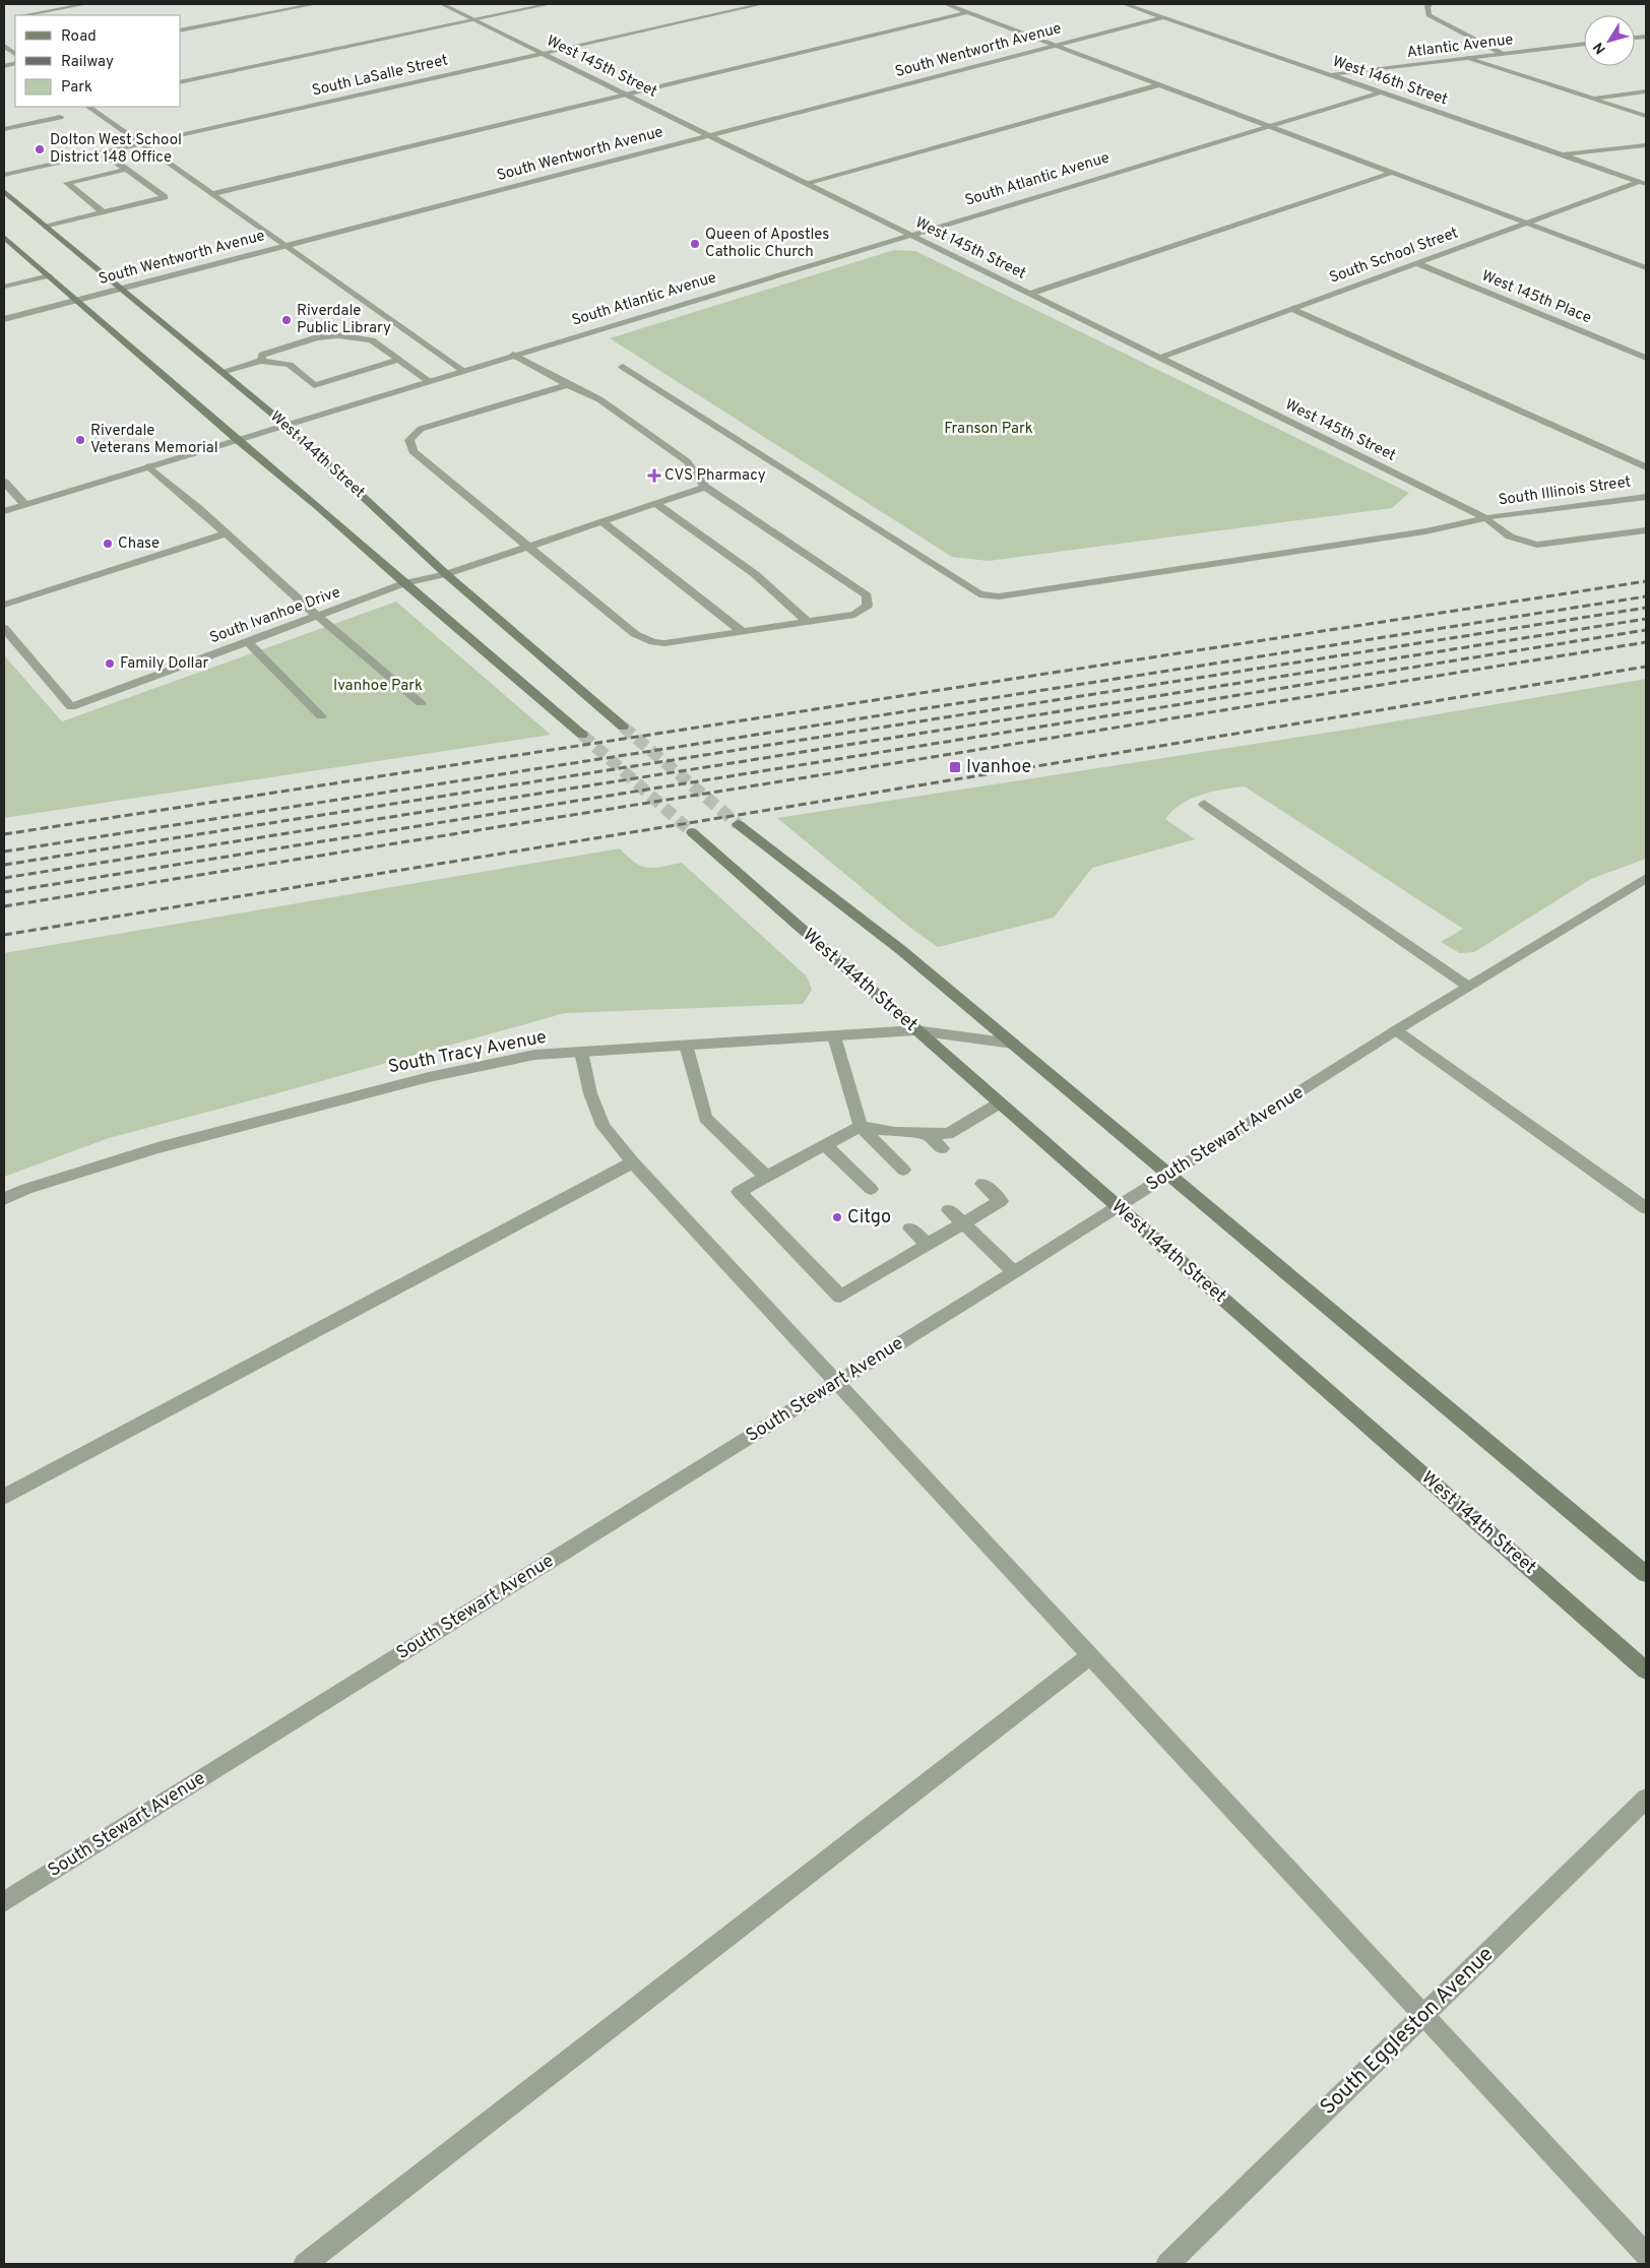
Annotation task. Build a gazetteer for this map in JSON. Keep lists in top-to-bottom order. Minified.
{"streets":{"street":["Atlantic Avenue","South Wentworth Avenue","West 145th Street","South LaSalle Street","West 146th Street","South Atlantic Avenue","South School Street","West 145th Place","West 144th Street","South Illinois Street","South Ivanhoe Drive","South Tracy Avenue","South Stewart Avenue","South Eggleston Avenue"]},"crossings":[["Atlantic Avenue","West 146th Street"],["South Wentworth Avenue","West 145th Street"],["South Wentworth Avenue","West 146th Street"],["South Wentworth Avenue","West 144th Street"],["West 145th Street","South LaSalle Street"],["West 145th Street","South Atlantic Avenue"],["West 145th Street","South School Street"],["West 145th Street","South Illinois Street"],["West 146th Street","South Atlantic Avenue"],["West 146th Street","South School Street"],["South Atlantic Avenue","West 144th Street"],["South School Street","West 145th Place"],["West 144th Street","South Ivanhoe Drive"],["West 144th Street","South Tracy Avenue"],["West 144th Street","South Stewart Avenue"]],"parks":["Franson Park","Ivanhoe Park"],"places":{"other":["Dolton West School District 148 Office","Queen of Apostles Catholic Church","Riverdale Public Library","Riverdale Veterans Memorial","Chase","Family Dollar","Citgo"],"health":["CVS Pharmacy"],"transit":["Ivanhoe"]},"legend":["Road","Railway","Park"],"north":"bottom left"}
